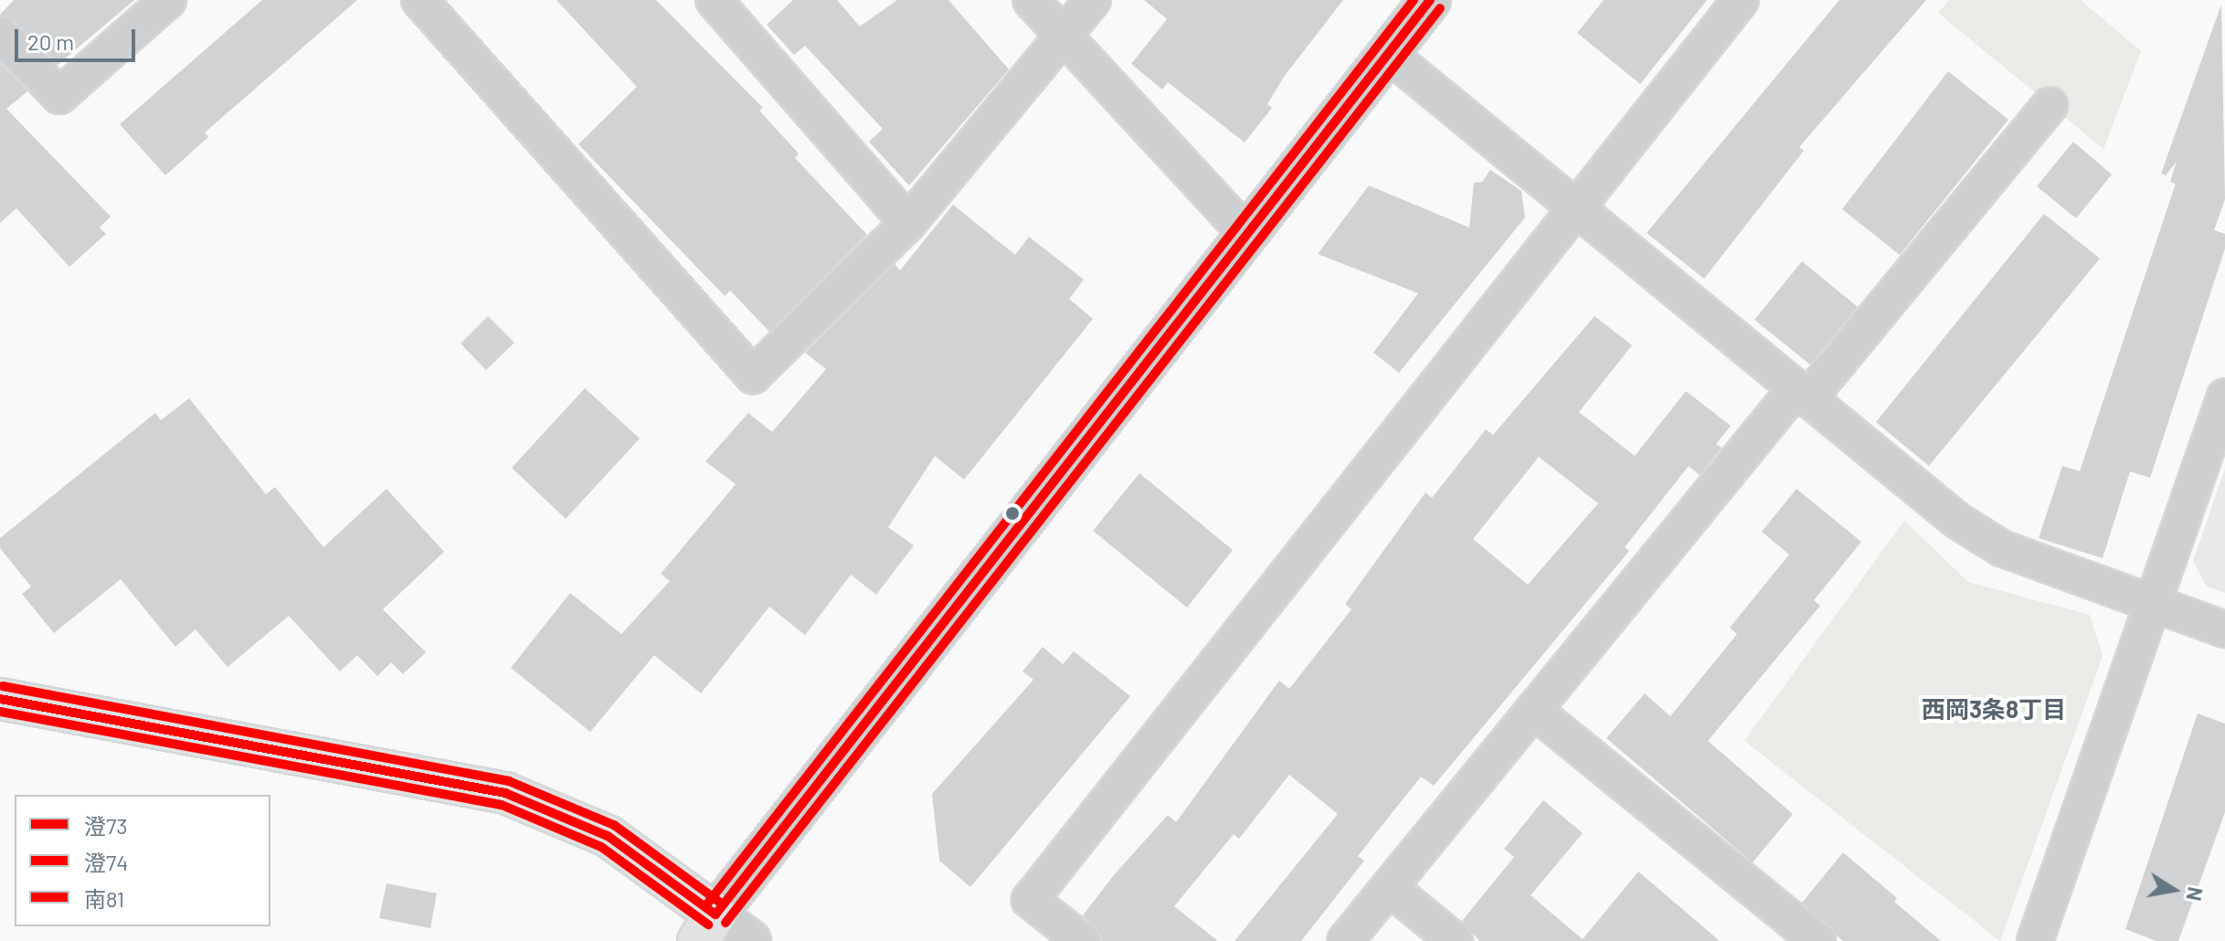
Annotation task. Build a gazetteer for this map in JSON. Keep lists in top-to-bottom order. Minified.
{"districts":["西岡3条8丁目"],"lines":["transit line 澄73","transit line 南81","transit line 澄74"],"legend":["澄73","澄74","南81"],"scale_bar":"20 m","north":"right"}
